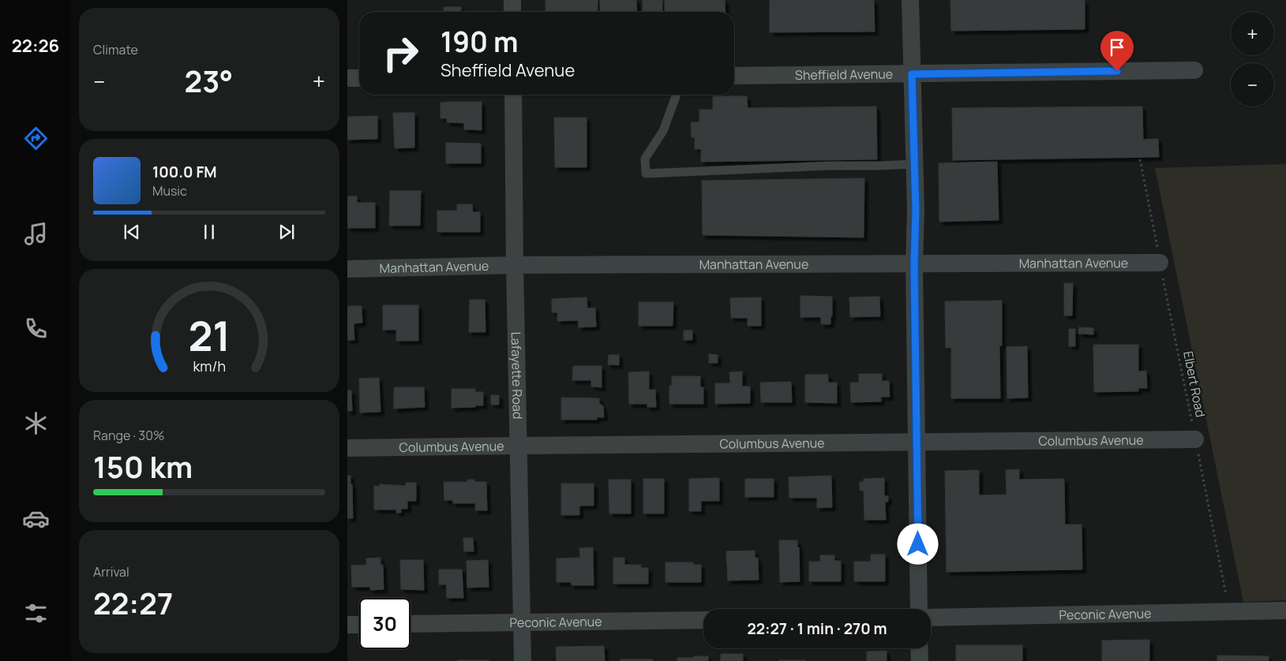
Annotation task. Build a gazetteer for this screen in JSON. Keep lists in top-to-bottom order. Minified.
{"streets":{"street":["Sheffield Avenue","Manhattan Avenue","Lafayette Road","Columbus Avenue","Peconic Avenue"],"path":["Elbert Road"]},"crossings":[["Manhattan Avenue","Lafayette Road"],["Manhattan Avenue","Elbert Road"],["Lafayette Road","Columbus Avenue"],["Lafayette Road","Peconic Avenue"],["Elbert Road","Columbus Avenue"],["Elbert Road","Peconic Avenue"]],"page":{"tabs":"22:26","tile":["Climate",["Range · 30%","150 km"],["Arrival","22:27"]],"map_buttons":["+","−"],"turn":["190 m","Sheffield Avenue"],"heat":["−","23°","+"],"song":["100.0 FM","Music"],"limit":"30","trip":"22:27 · 1 min · 270 m","gauge":["21","km/h"]}}
